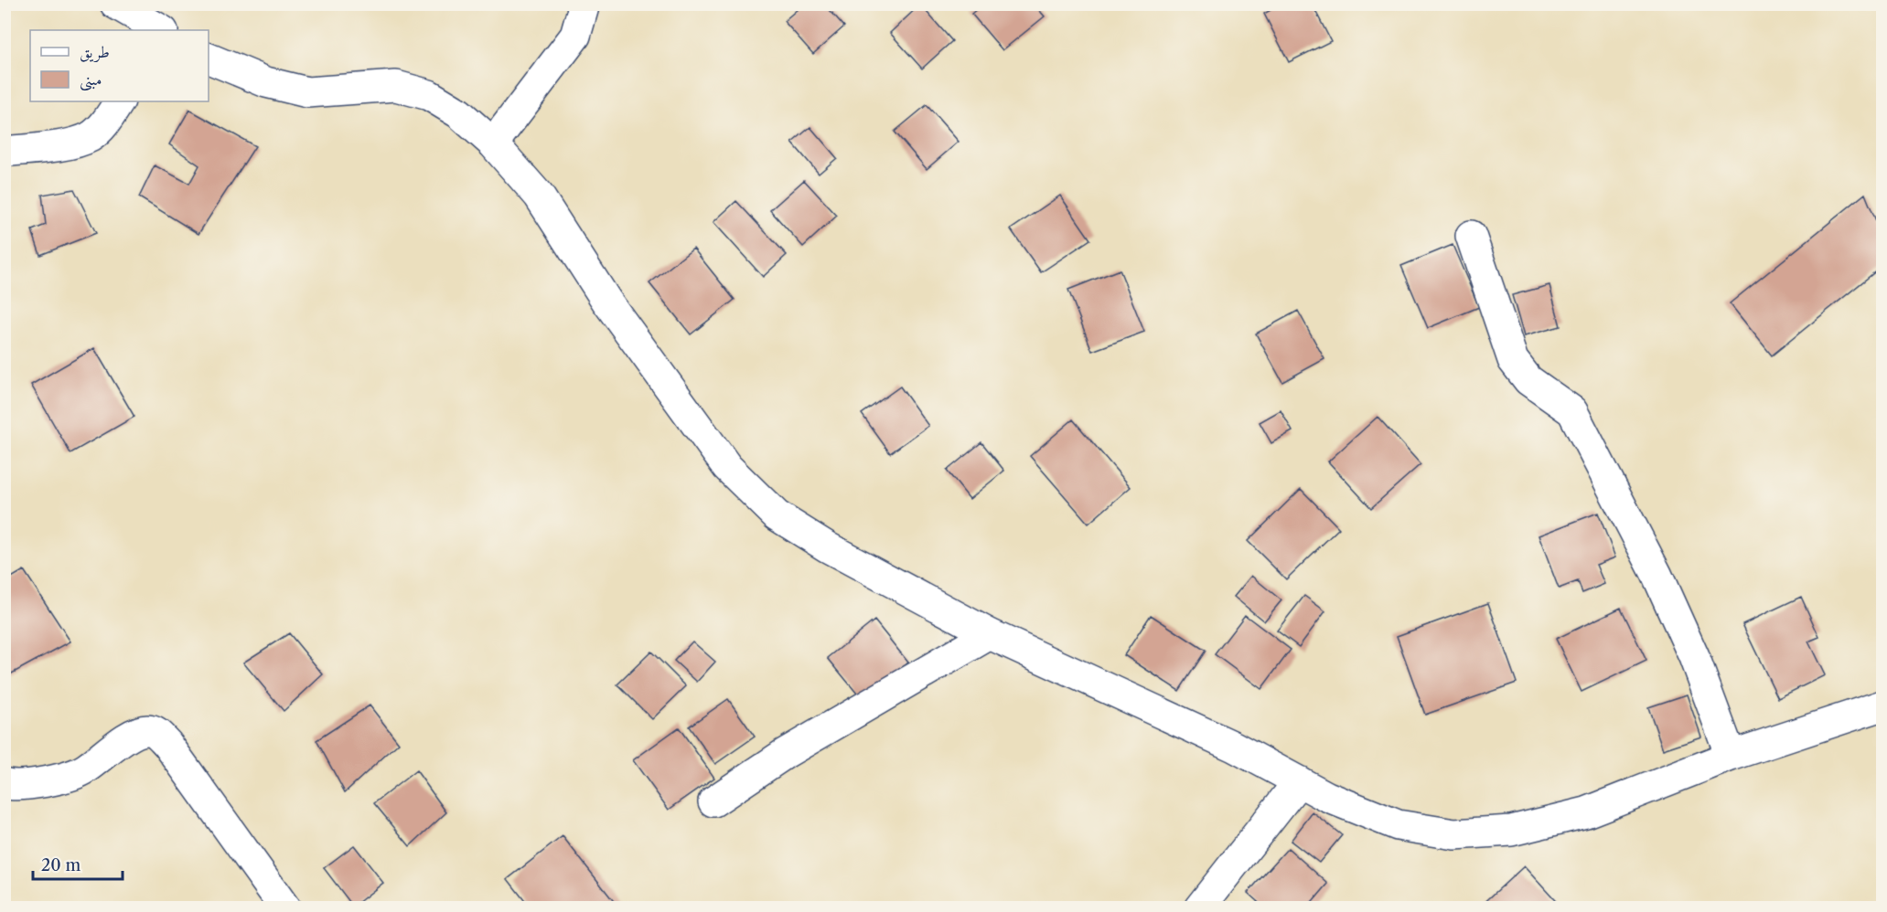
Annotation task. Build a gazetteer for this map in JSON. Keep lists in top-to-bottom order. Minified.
{"legend":["طريق","مبنى"],"scale_bar":"20 m"}
